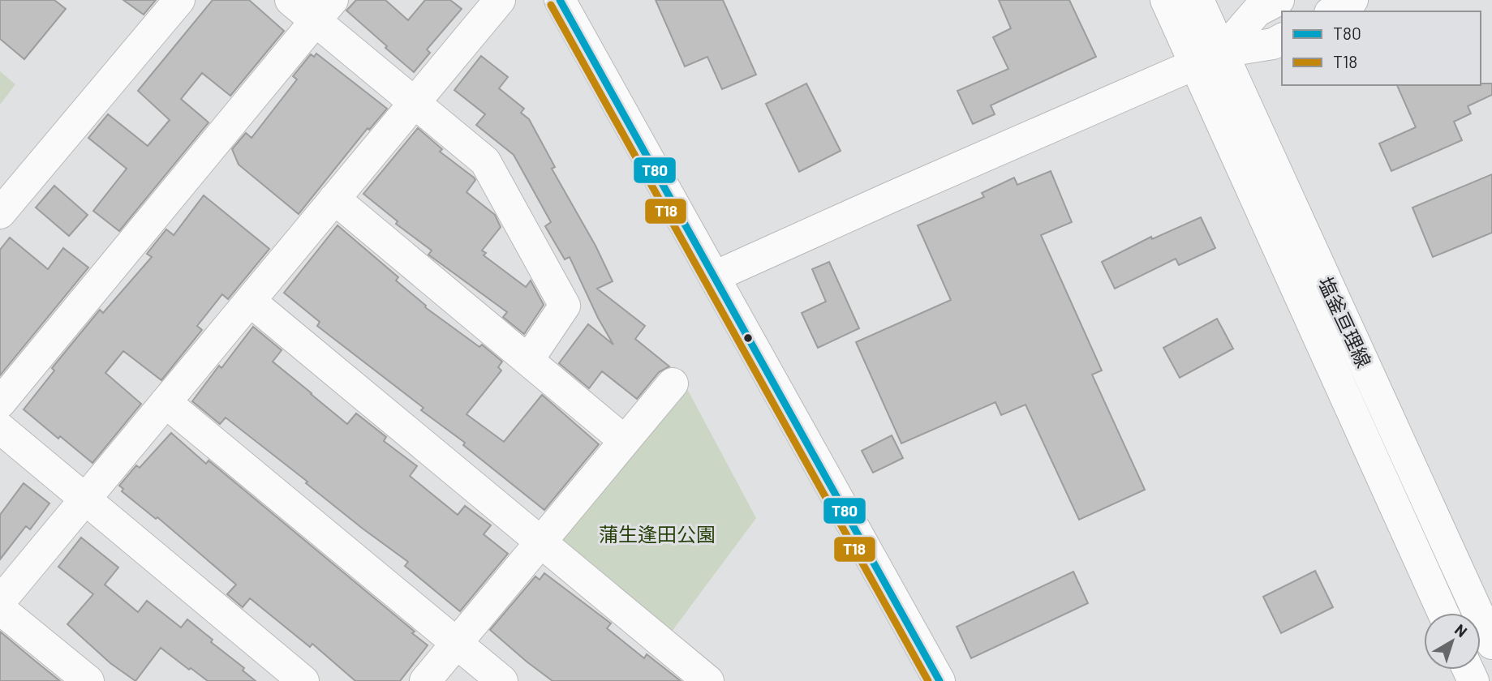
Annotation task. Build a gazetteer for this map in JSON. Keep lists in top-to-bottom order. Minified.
{"streets":{"main road":["塩釜亘理線"]},"parks":["蒲生逢田公園"],"lines":["transit line T80","transit line T18"],"legend":["T80","T18"],"north":"top right"}
